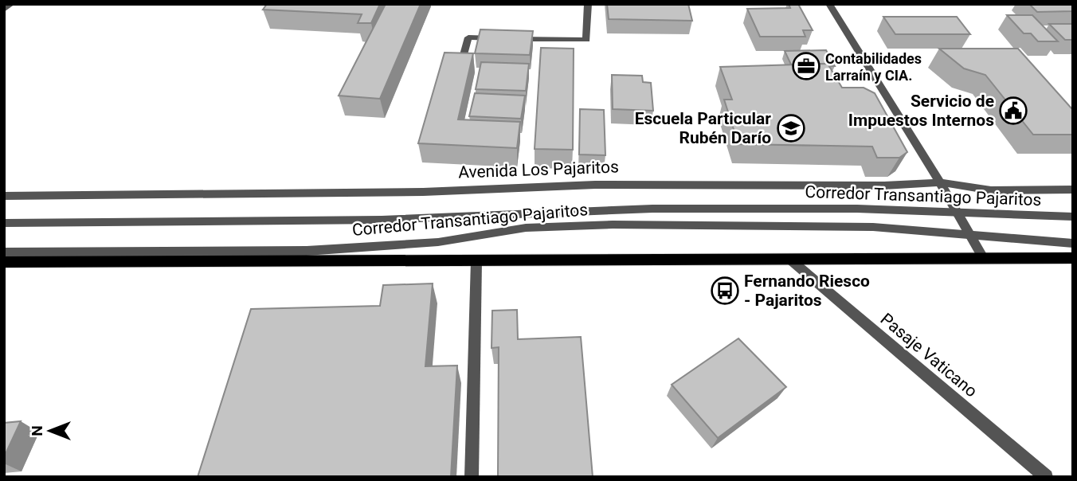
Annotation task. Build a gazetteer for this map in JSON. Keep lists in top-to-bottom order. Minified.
{"streets":{"street":["Avenida Los Pajaritos","Corredor Transantiago Pajaritos","Pasaje Vaticano"]},"places":{"office":["Contabilidades Larraín y CIA."],"public building":["Servicio de Impuestos Internos"],"school or university":["Escuela Particular Rubén Darío"],"bus stop":["Fernando Riesco - Pajaritos"]},"north":"left"}
